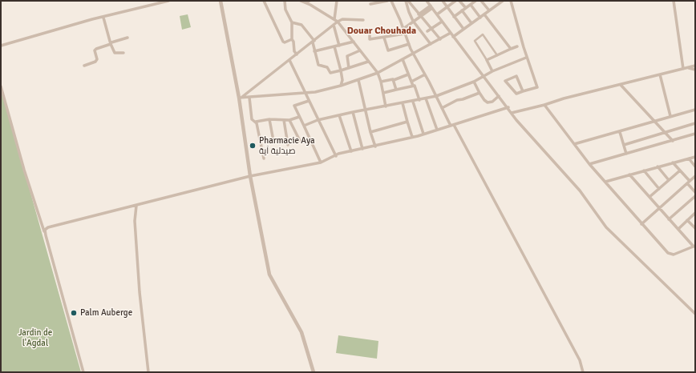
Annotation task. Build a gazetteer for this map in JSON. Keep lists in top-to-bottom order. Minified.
{"districts":["Douar Chouhada"],"parks":["Jardin de l'Agdal"],"places":["Pharmacie Aya صيدلية اَية","Palm Auberge"]}
